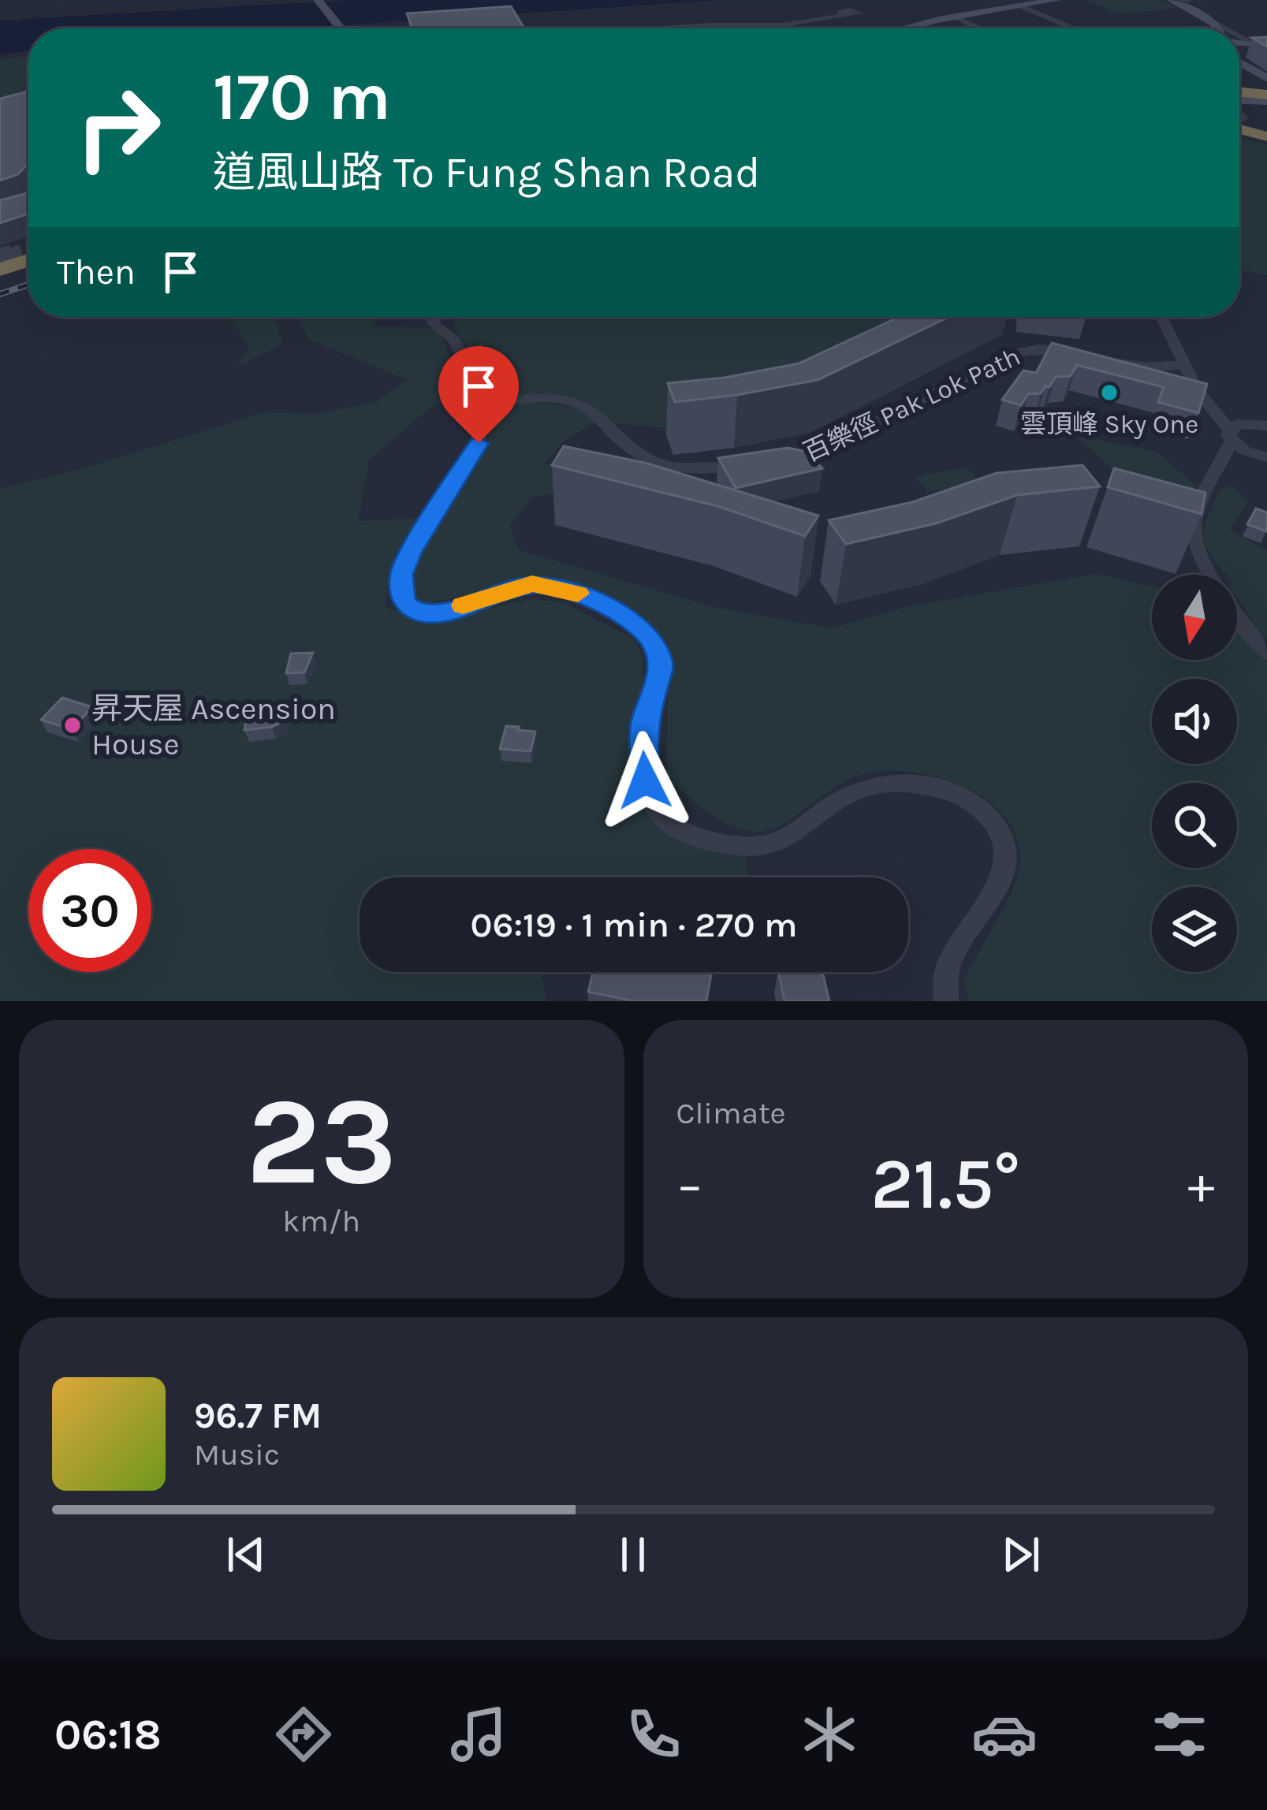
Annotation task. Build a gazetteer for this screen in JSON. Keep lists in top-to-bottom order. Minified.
{"streets":{"street":["百樂徑 Pak Lok Path"]},"places":["雲頂峰 Sky One","昇天屋 Ascension House"],"north":"bottom","page":{"turn":["170 m","道風山路 To Fung Shan Road"],"then":"Then","limit":"30","trip":"06:19 · 1 min · 270 m","tile":[["23","km/h"],"Climate"],"heat":["−","21.5°","+"],"song":["96.7 FM","Music"],"tabs":"06:18"}}
